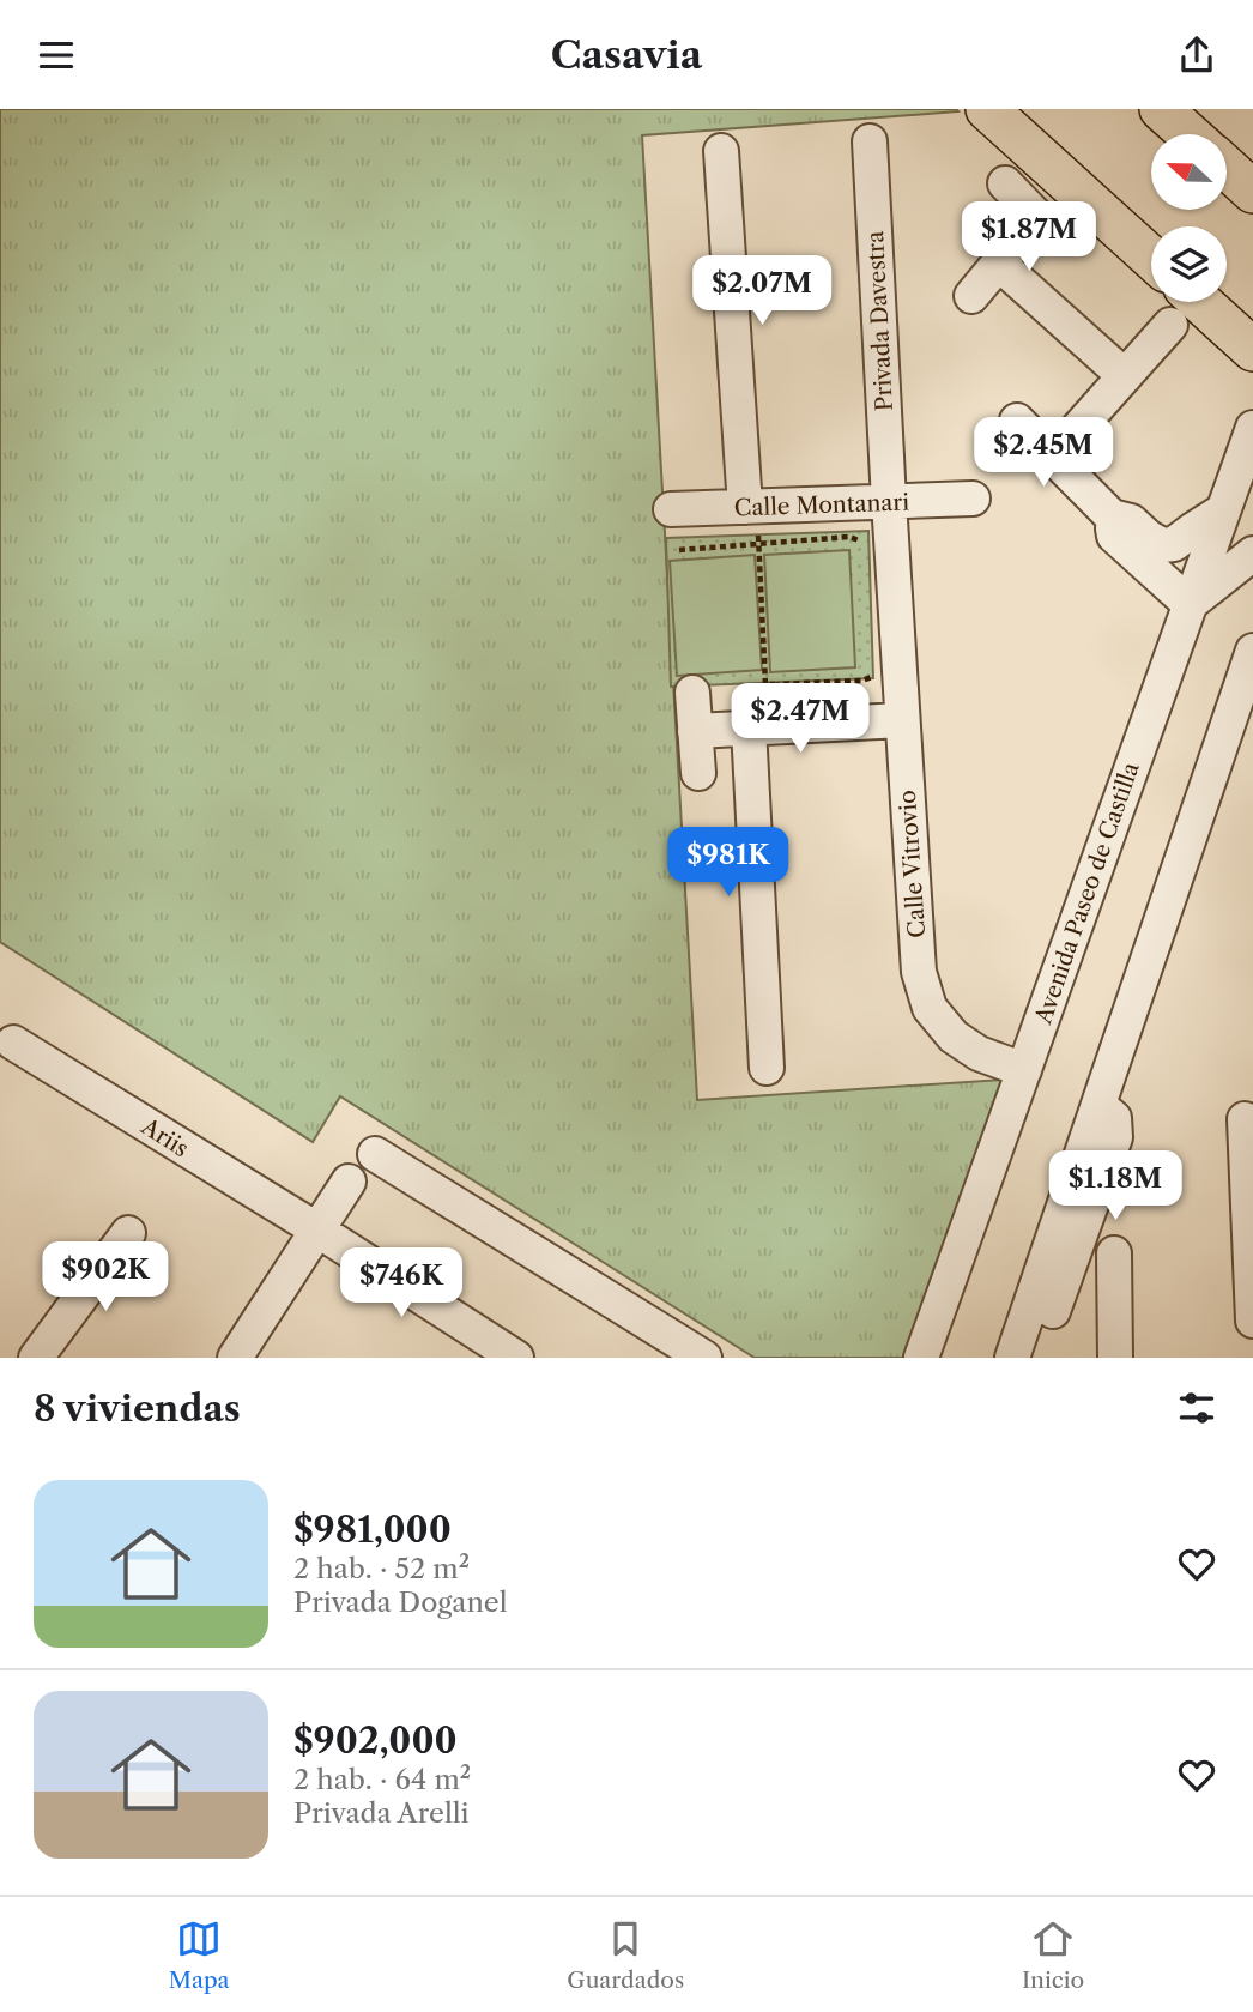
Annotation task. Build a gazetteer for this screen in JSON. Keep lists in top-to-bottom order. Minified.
{"streets":{"street":["Privada Davestra","Calle Montanari","Calle Vitrovio","Avenida Paseo de Castilla","Ariis"]},"crossings":[["Privada Davestra","Calle Montanari"],["Privada Davestra","Calle Vitrovio"],["Calle Montanari","Calle Vitrovio"],["Calle Vitrovio","Avenida Paseo de Castilla"]],"north":"left","page":{"header":"Casavia","price":["$1.87M","$2.07M","$2.45M","$2.47M","$981K","$1.18M","$902K","$746K"],"heading":"8 viviendas","list":[{"name":"$981,000","note":"2 hab. · 52 m² · Privada Doganel"},{"name":"$902,000","note":"2 hab. · 64 m² · Privada Arelli"}],"tabs":["Mapa","Guardados","Inicio"]}}
